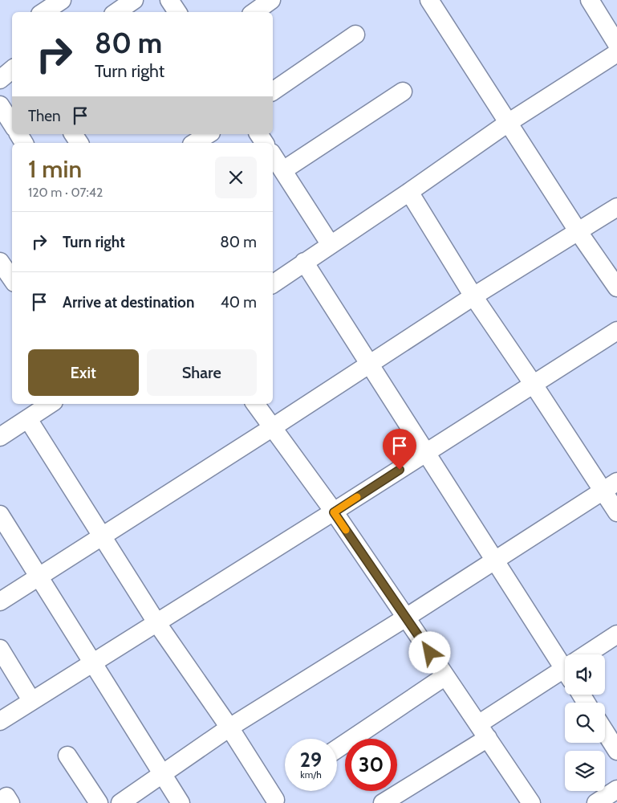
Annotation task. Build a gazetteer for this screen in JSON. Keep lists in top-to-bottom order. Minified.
{"page":{"turn":["80 m","Turn right"],"then":"Then","heading":["1 min","120 m · 07:42"],"list":[{"name":"Turn right","value":"80 m"},{"name":"Arrive at destination","value":"40 m"}],"buttons":["Exit","Share"],"speed":"29 km/h","limit":"30"}}
